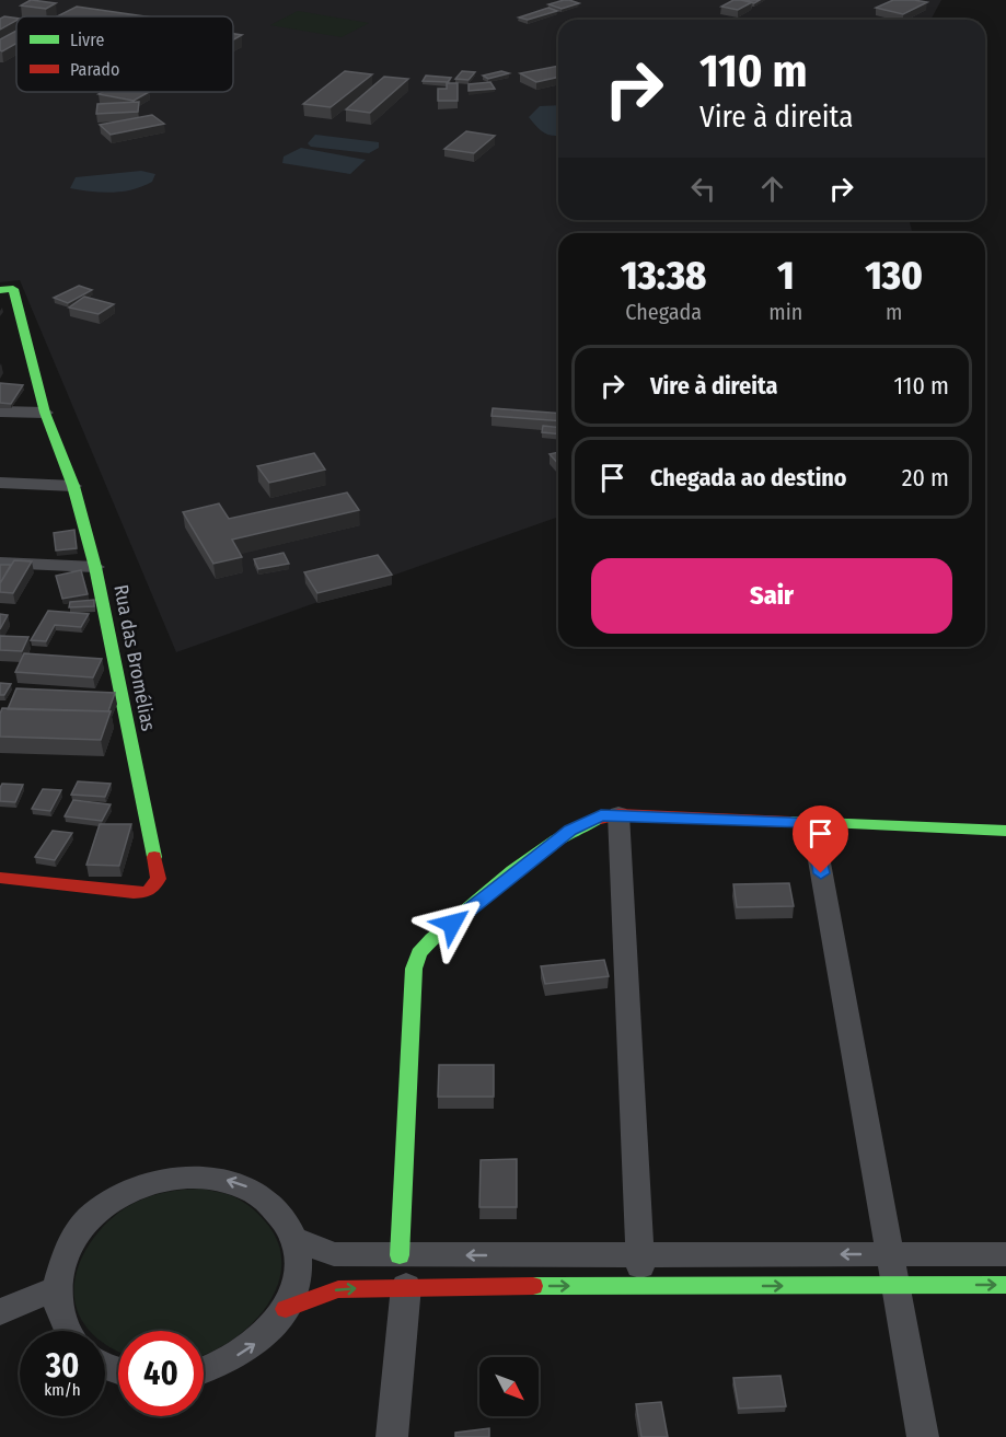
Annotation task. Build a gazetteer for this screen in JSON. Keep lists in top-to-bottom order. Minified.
{"streets":{"street":["Rua das Bromélias"]},"legend":["Livre","Parado"],"north":"bottom right","page":{"turn":["110 m","Vire à direita"],"eta":["13:38","Chegada","1","min","130","m"],"list":[{"name":"Vire à direita","value":"110 m"},{"name":"Chegada ao destino","value":"20 m"}],"buttons":"Sair","speed":"30 km/h","limit":"40"}}
